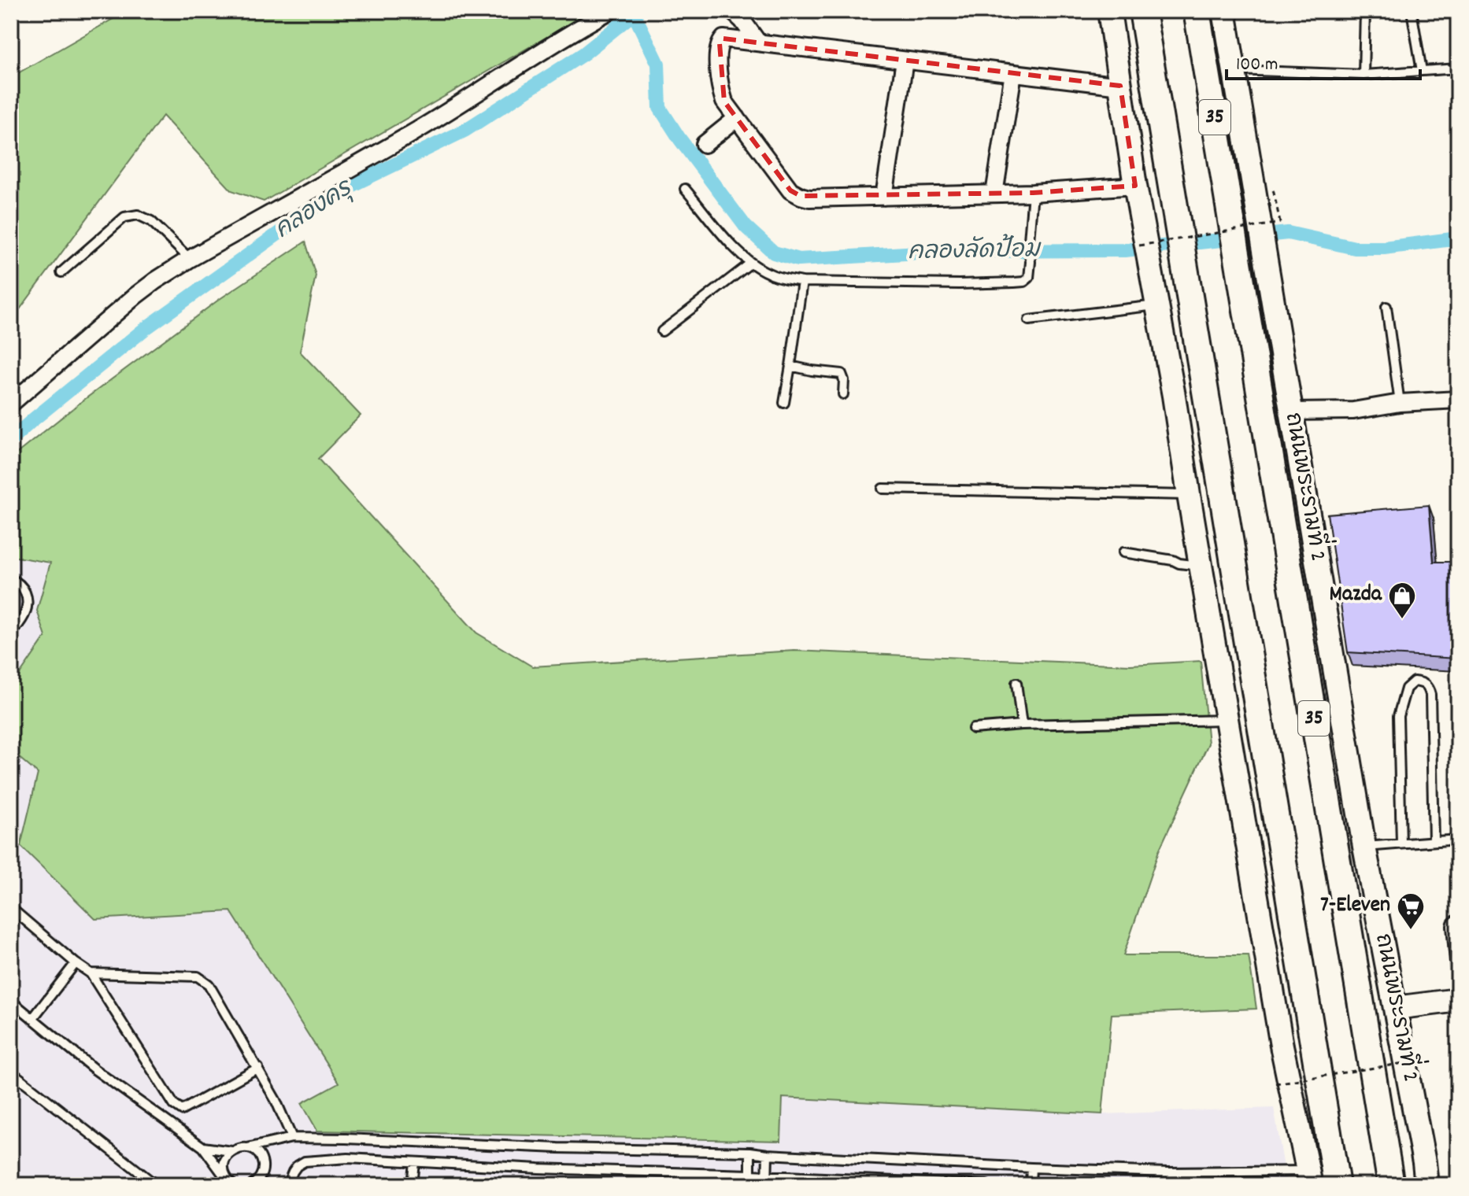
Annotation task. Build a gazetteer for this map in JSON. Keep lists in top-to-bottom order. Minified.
{"streets":{"highway":["35","ถนนพระรามที่ 2"]},"water":["คลองครุ","คลองลัดป้อม"],"places":{"shop":["Mazda"],"supermarket":["7-Eleven"]},"scale_bar":"100 m"}
